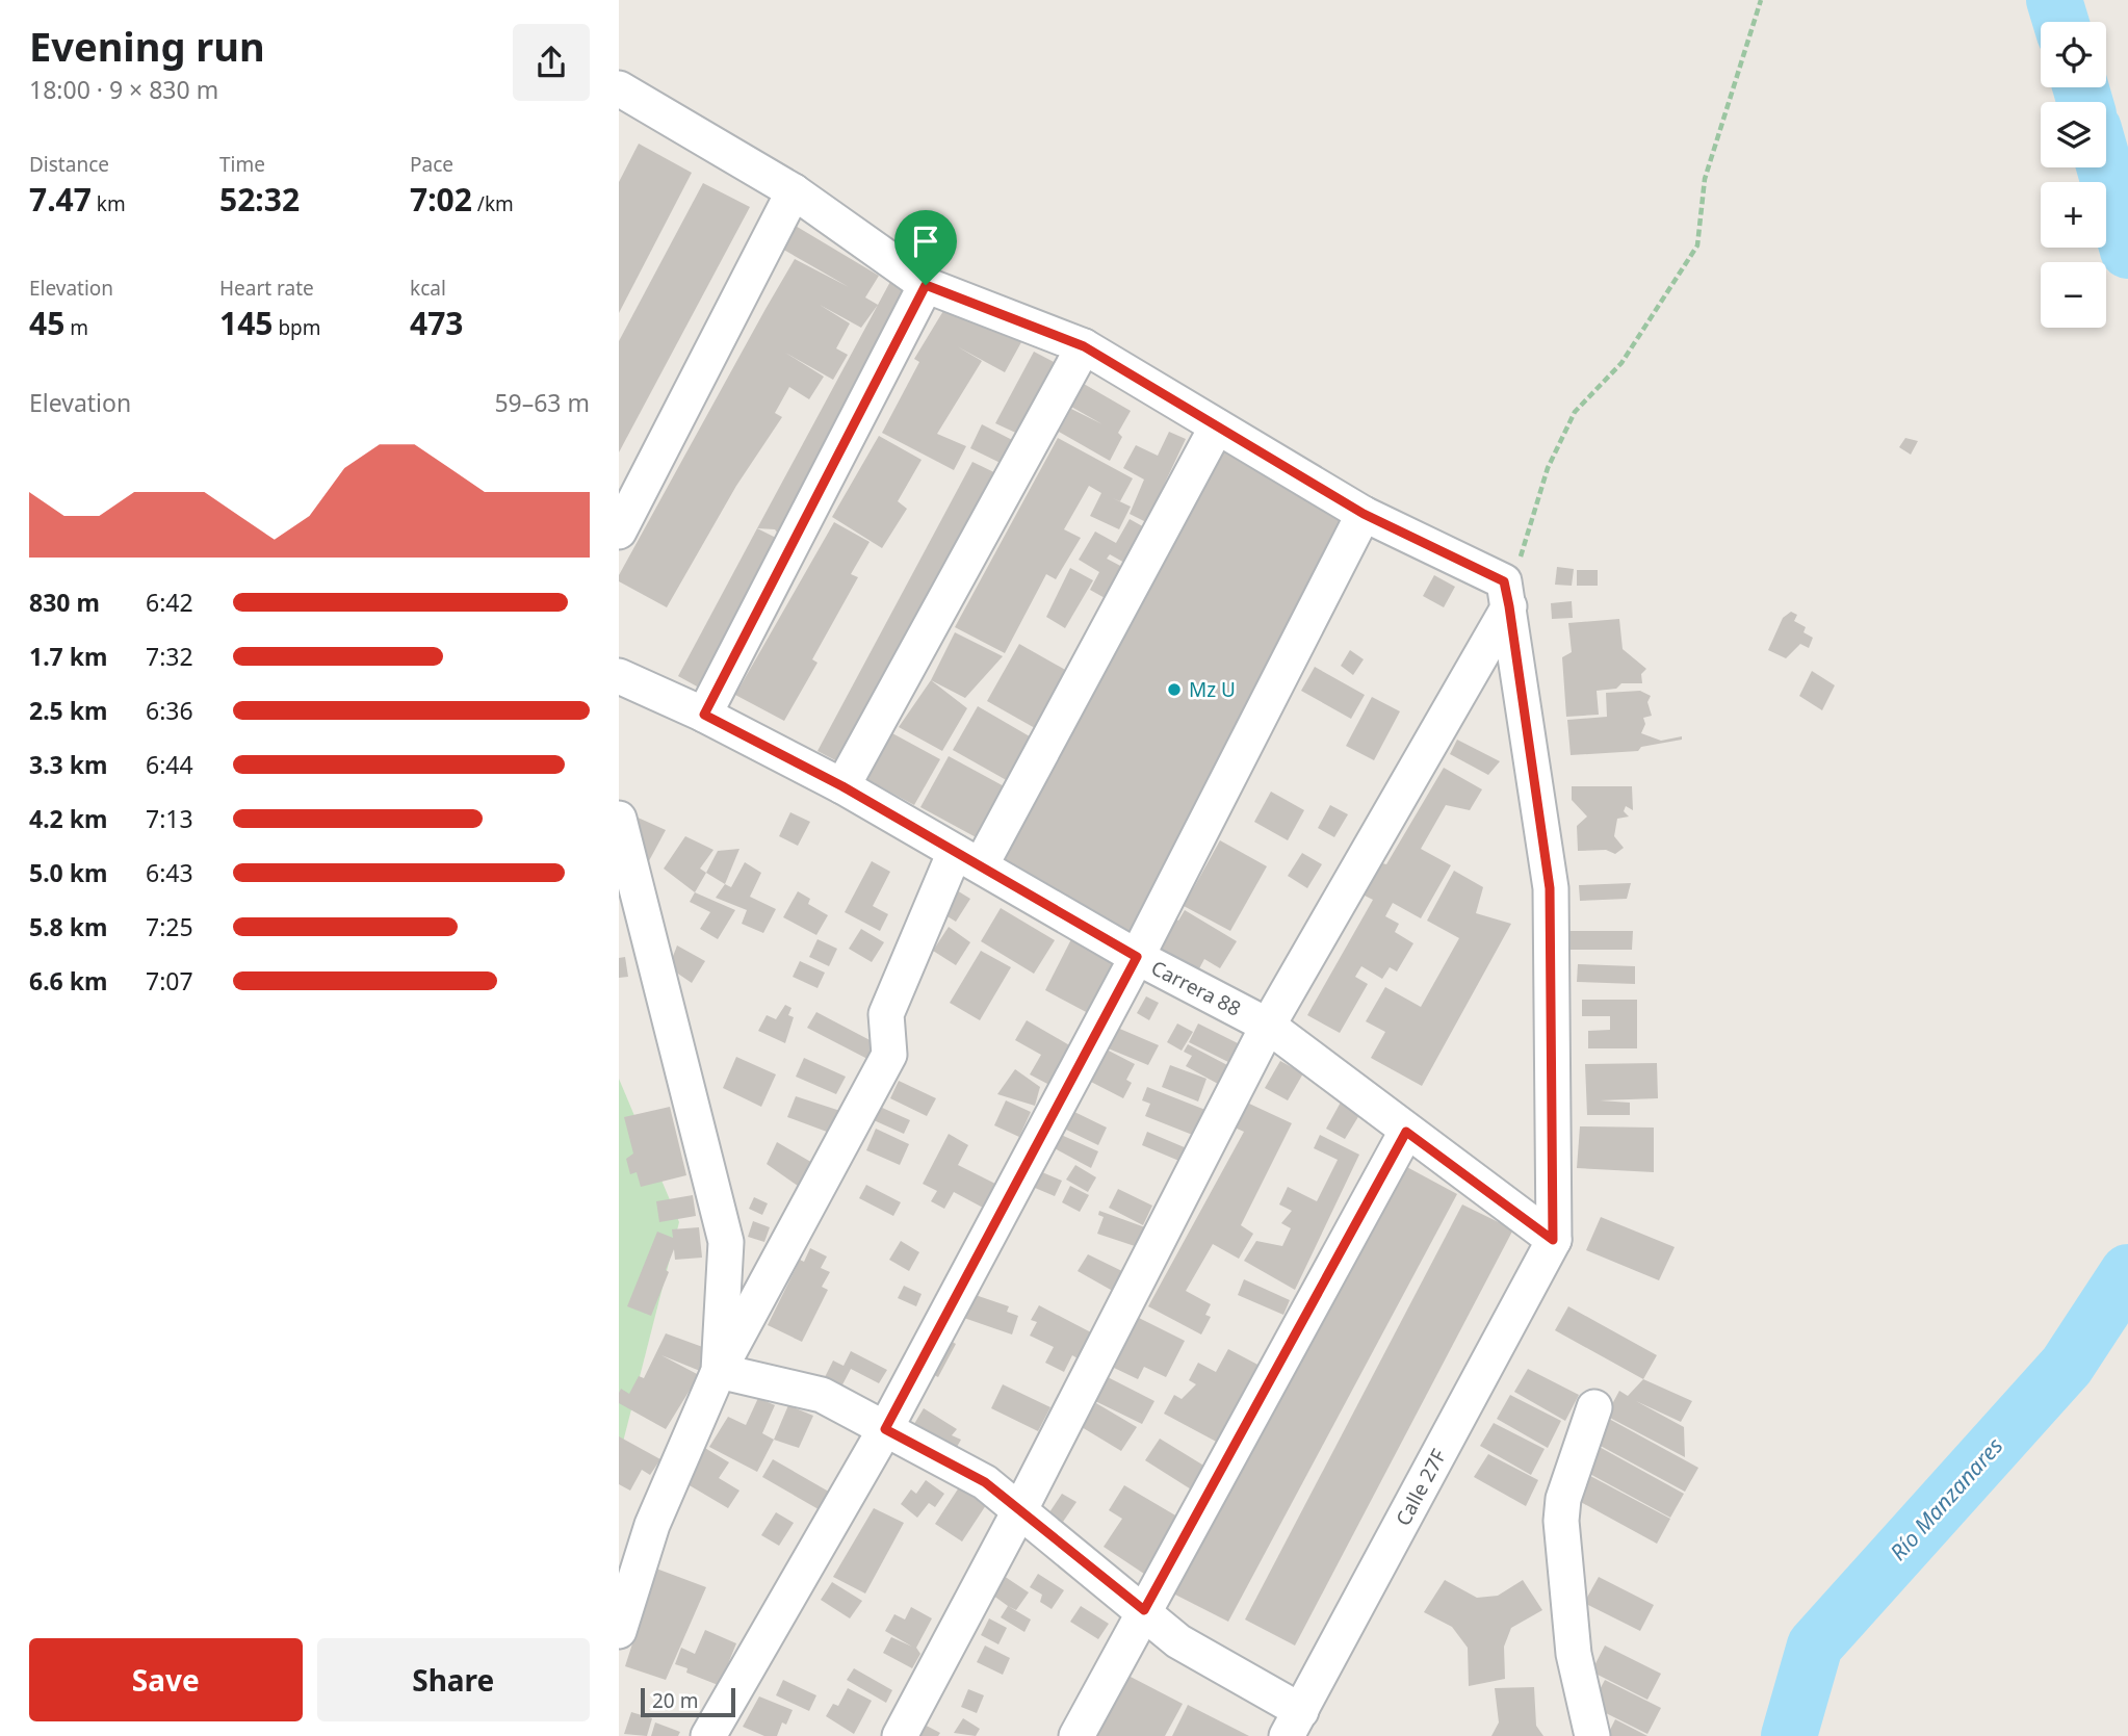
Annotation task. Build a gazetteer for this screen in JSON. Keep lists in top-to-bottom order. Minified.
{"streets":{"street":["Carrera 88","Calle 27F"]},"crossings":[["Carrera 88","Calle 27F"]],"water":["Río Manzanares"],"places":["Mz U"],"scale_bar":"20 m","page":{"heading":["Evening run","18:00 · 9 × 830 m"],"map_buttons":["+","−"],"stats":[["Distance","7.47 km"],["Time","52:32"],["Pace","7:02 /km"],["Elevation","45 m"],["Heart rate","145 bpm"],["kcal","473"]],"chart":["Elevation","59–63 m"],"list":[{"name":"830 m","note":"6:42"},{"name":"1.7 km","note":"7:32"},{"name":"2.5 km","note":"6:36"},{"name":"3.3 km","note":"6:44"},{"name":"4.2 km","note":"7:13"},{"name":"5.0 km","note":"6:43"},{"name":"5.8 km","note":"7:25"},{"name":"6.6 km","note":"7:07"}],"buttons":["Save","Share"],"scale":"20 m"}}
